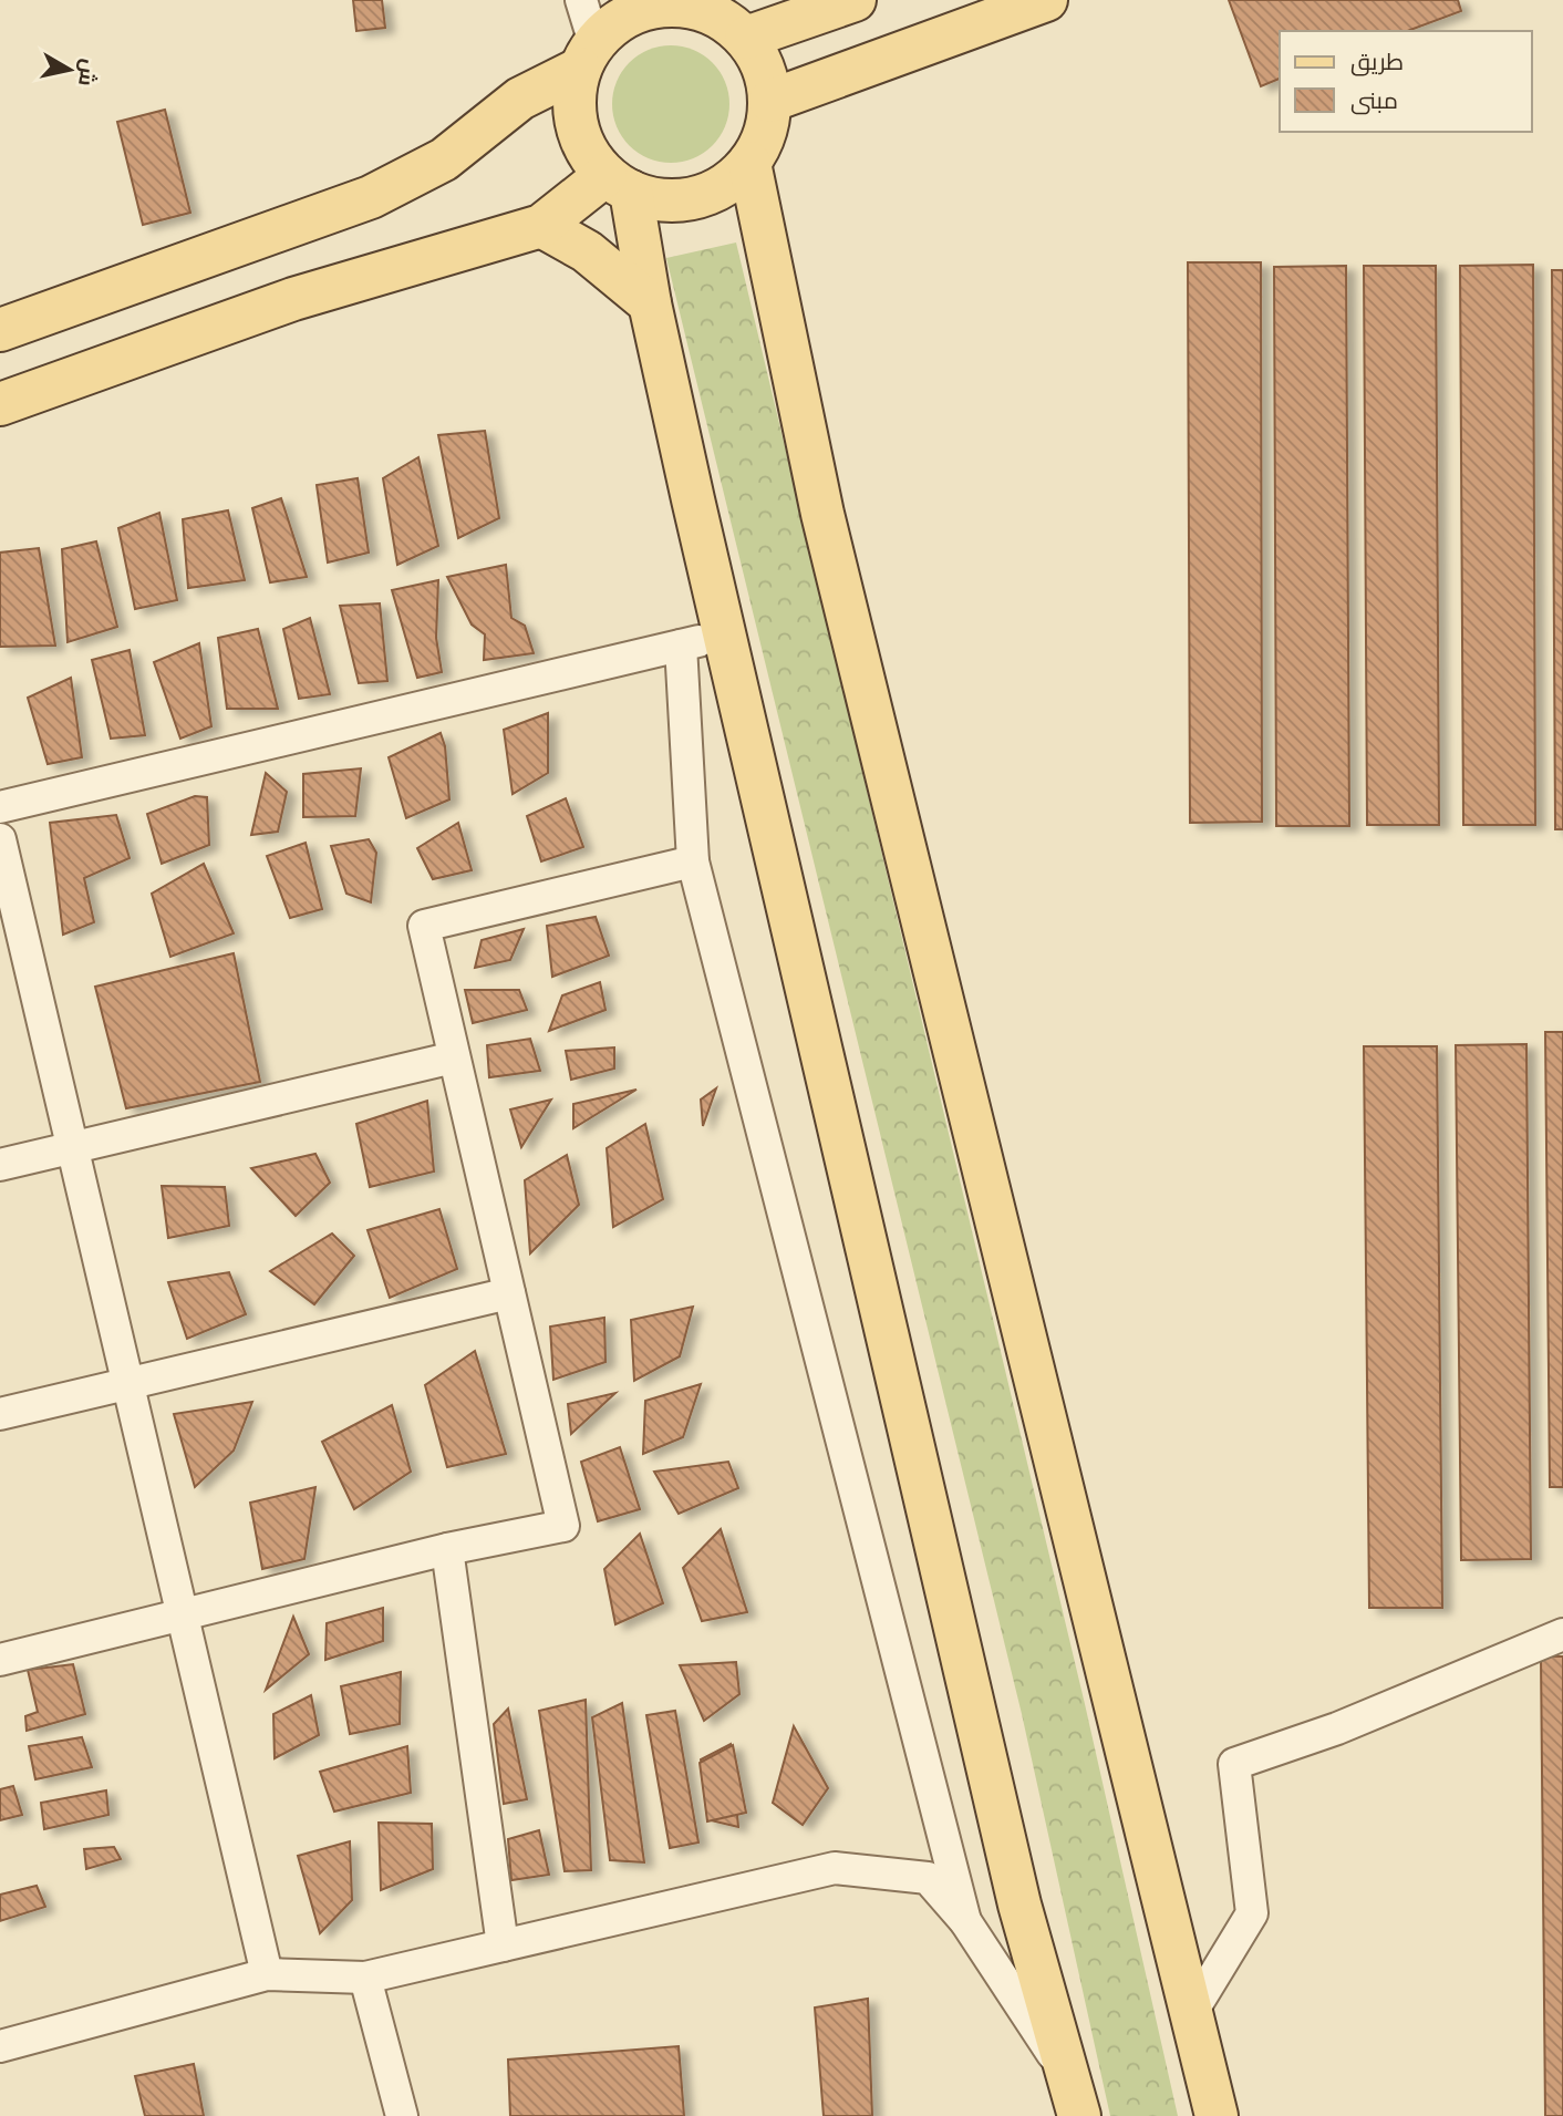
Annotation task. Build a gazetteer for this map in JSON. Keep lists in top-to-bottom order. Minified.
{"legend":["طريق","مبنى"],"north":"right"}
